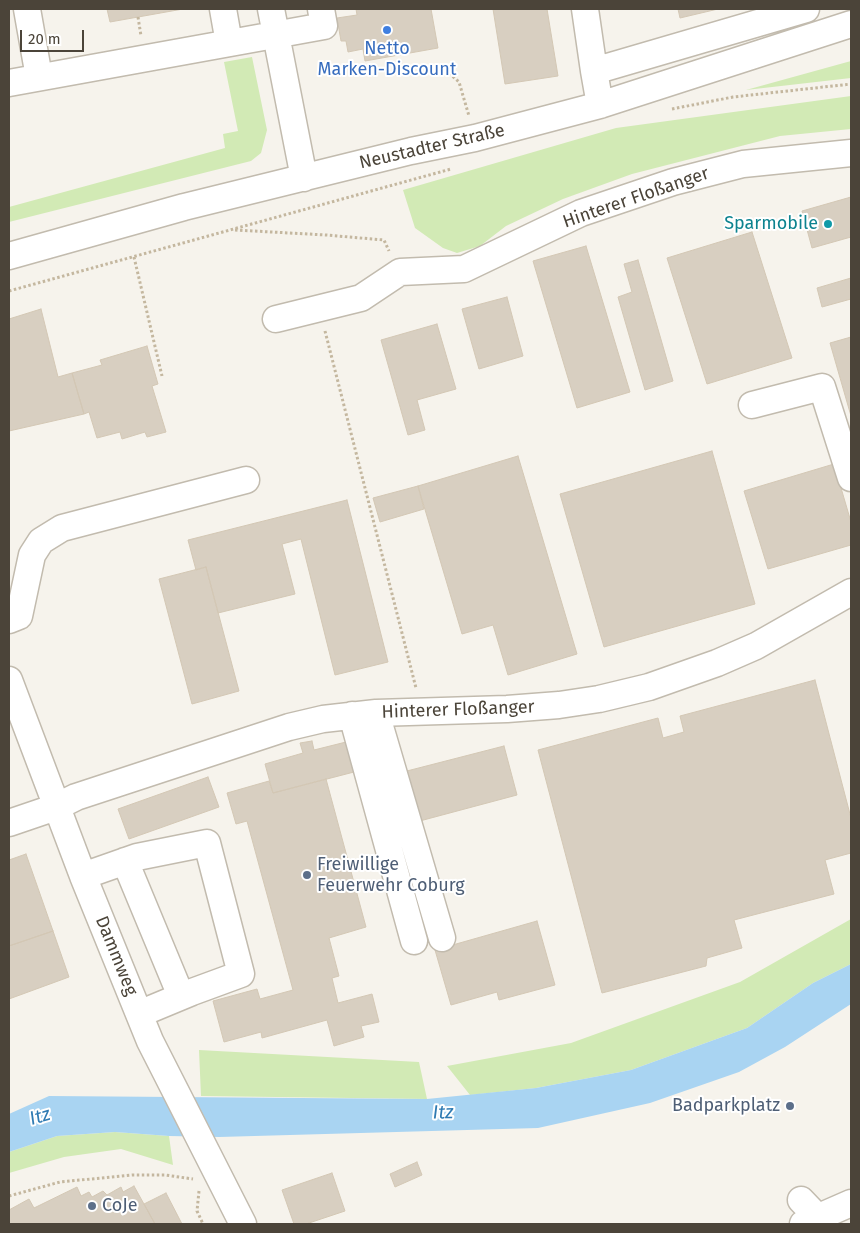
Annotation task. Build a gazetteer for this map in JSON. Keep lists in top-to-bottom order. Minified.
{"streets":{"street":["Neustadter Straße","Hinterer Floßanger","Dammweg"]},"crossings":[["Hinterer Floßanger","Dammweg"]],"water":["Itz"],"places":["Netto Marken-Discount","Sparmobile","Freiwillige Feuerwehr Coburg","Badparkplatz","CoJe"],"scale_bar":"20 m"}
